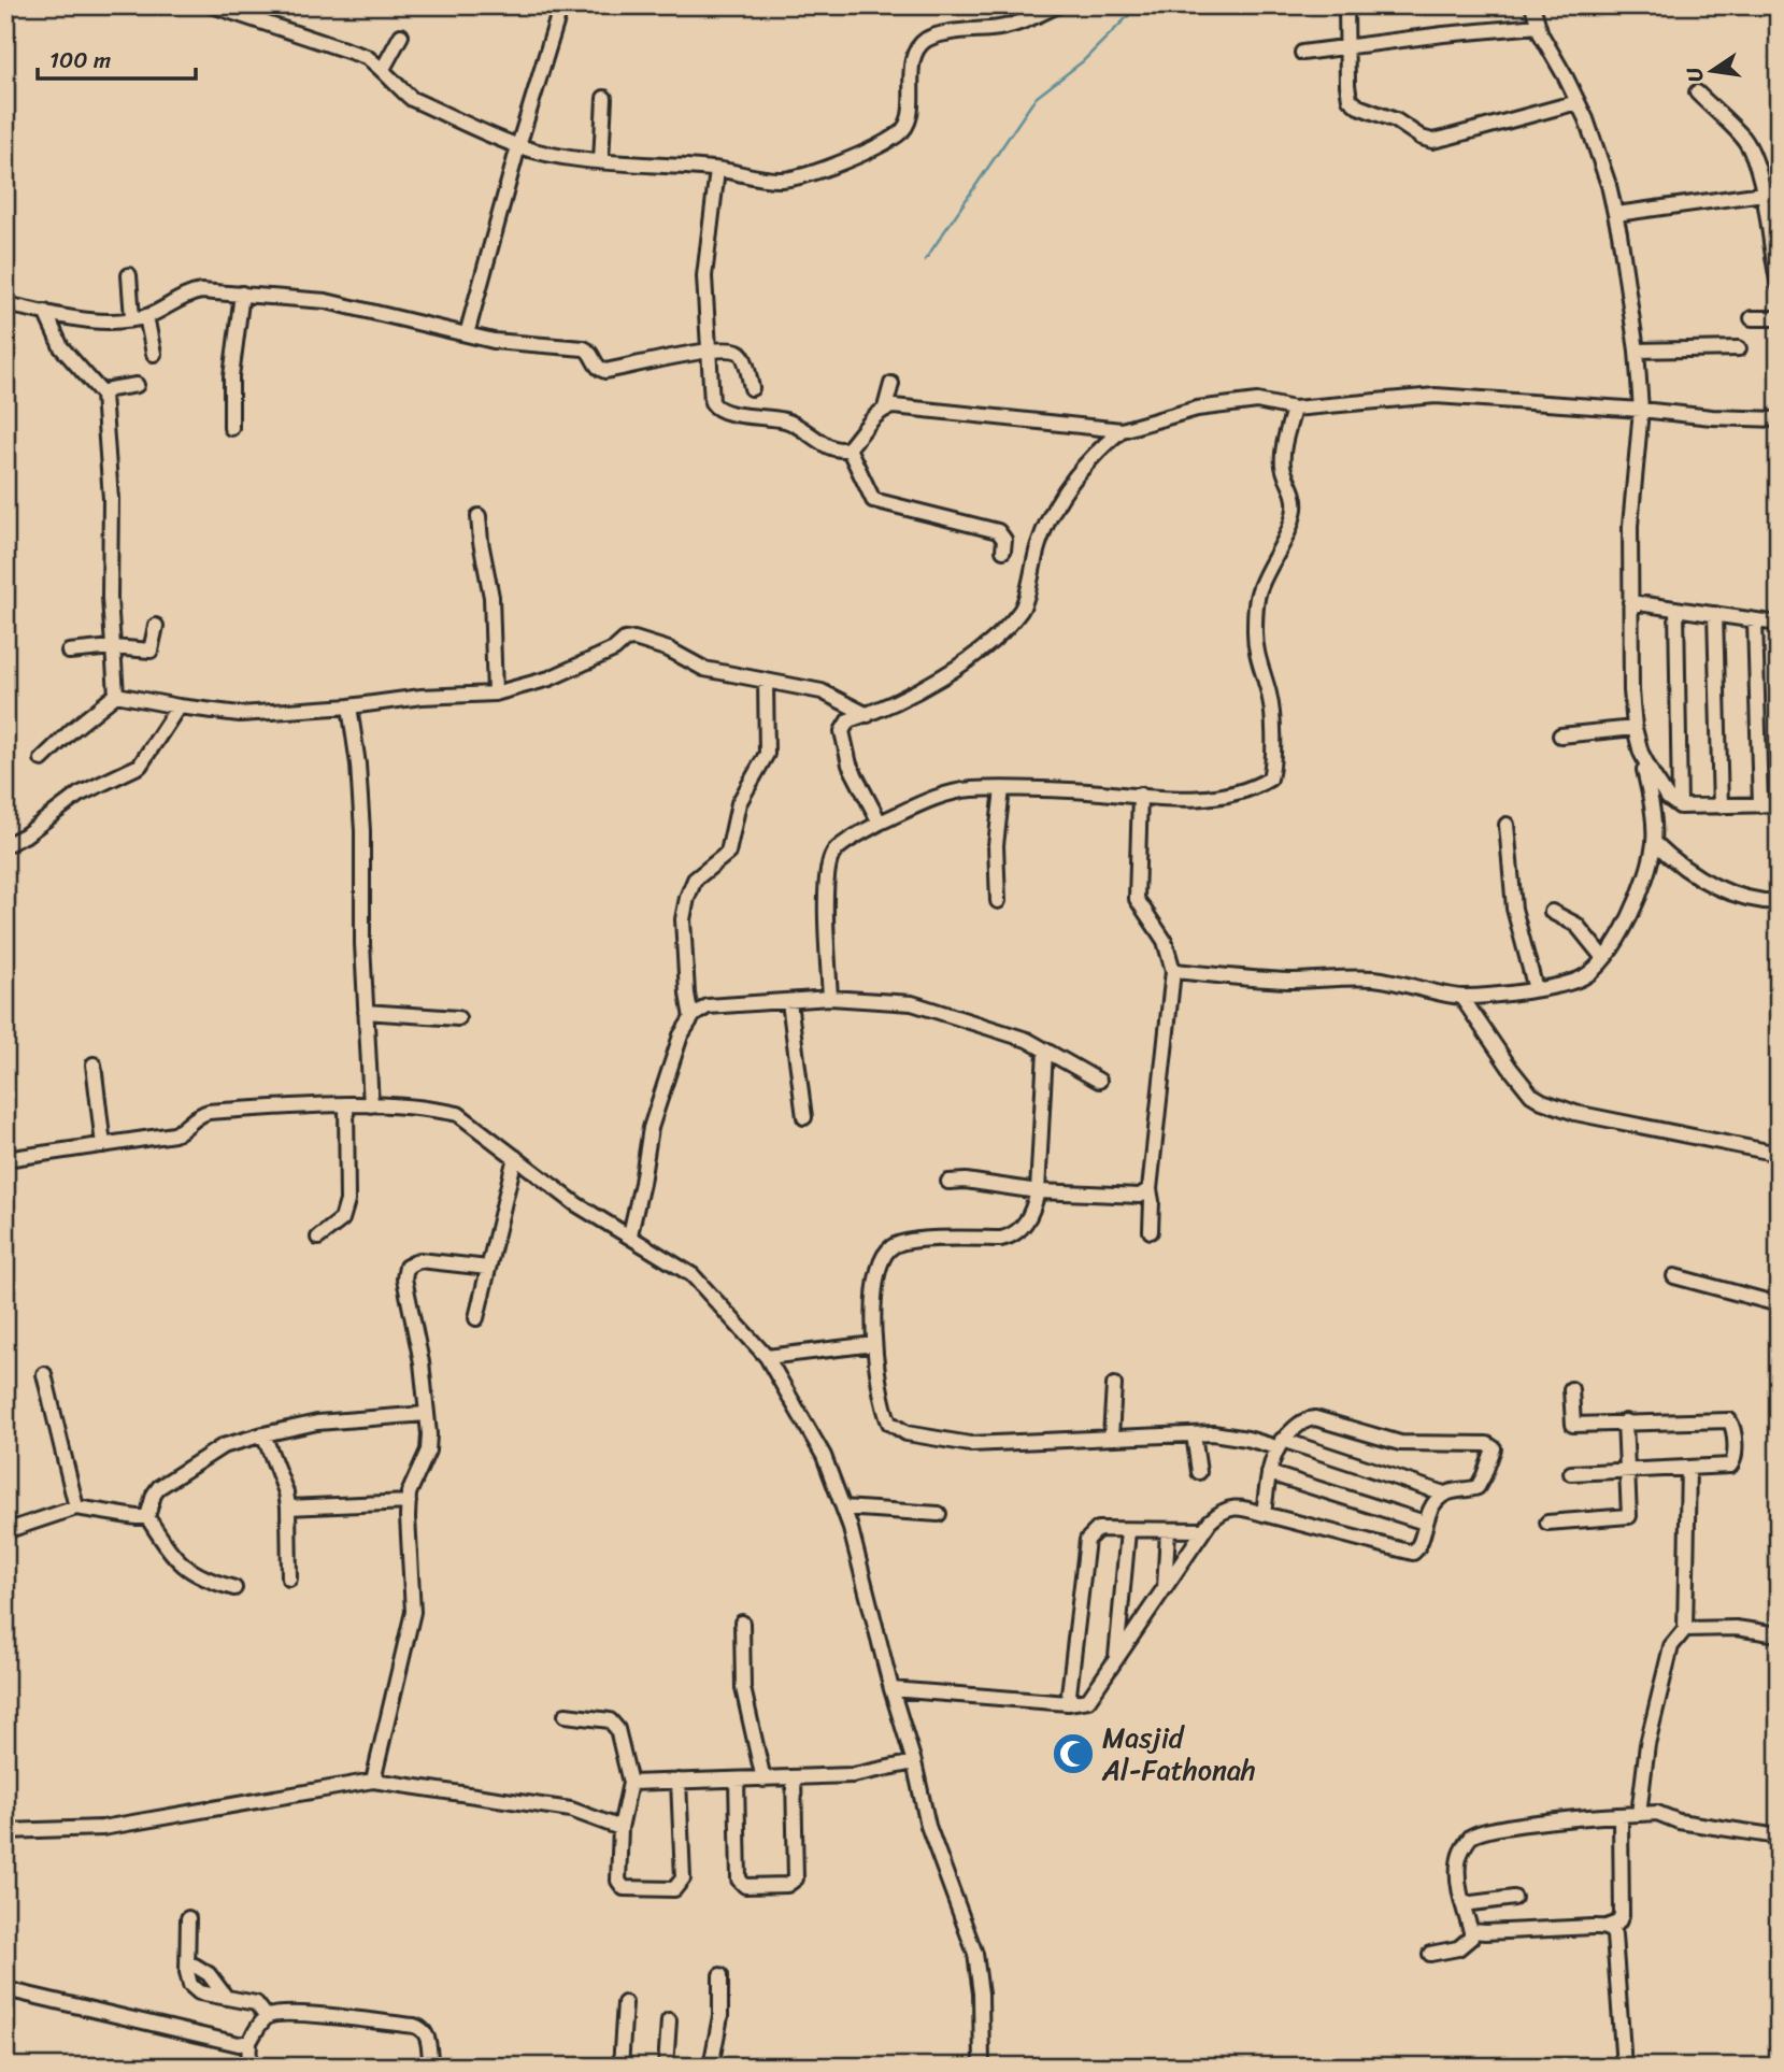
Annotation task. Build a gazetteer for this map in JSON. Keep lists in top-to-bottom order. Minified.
{"places":{"mosque":["Masjid Al-Fathonah"]},"scale_bar":"100 m","north":"left"}
